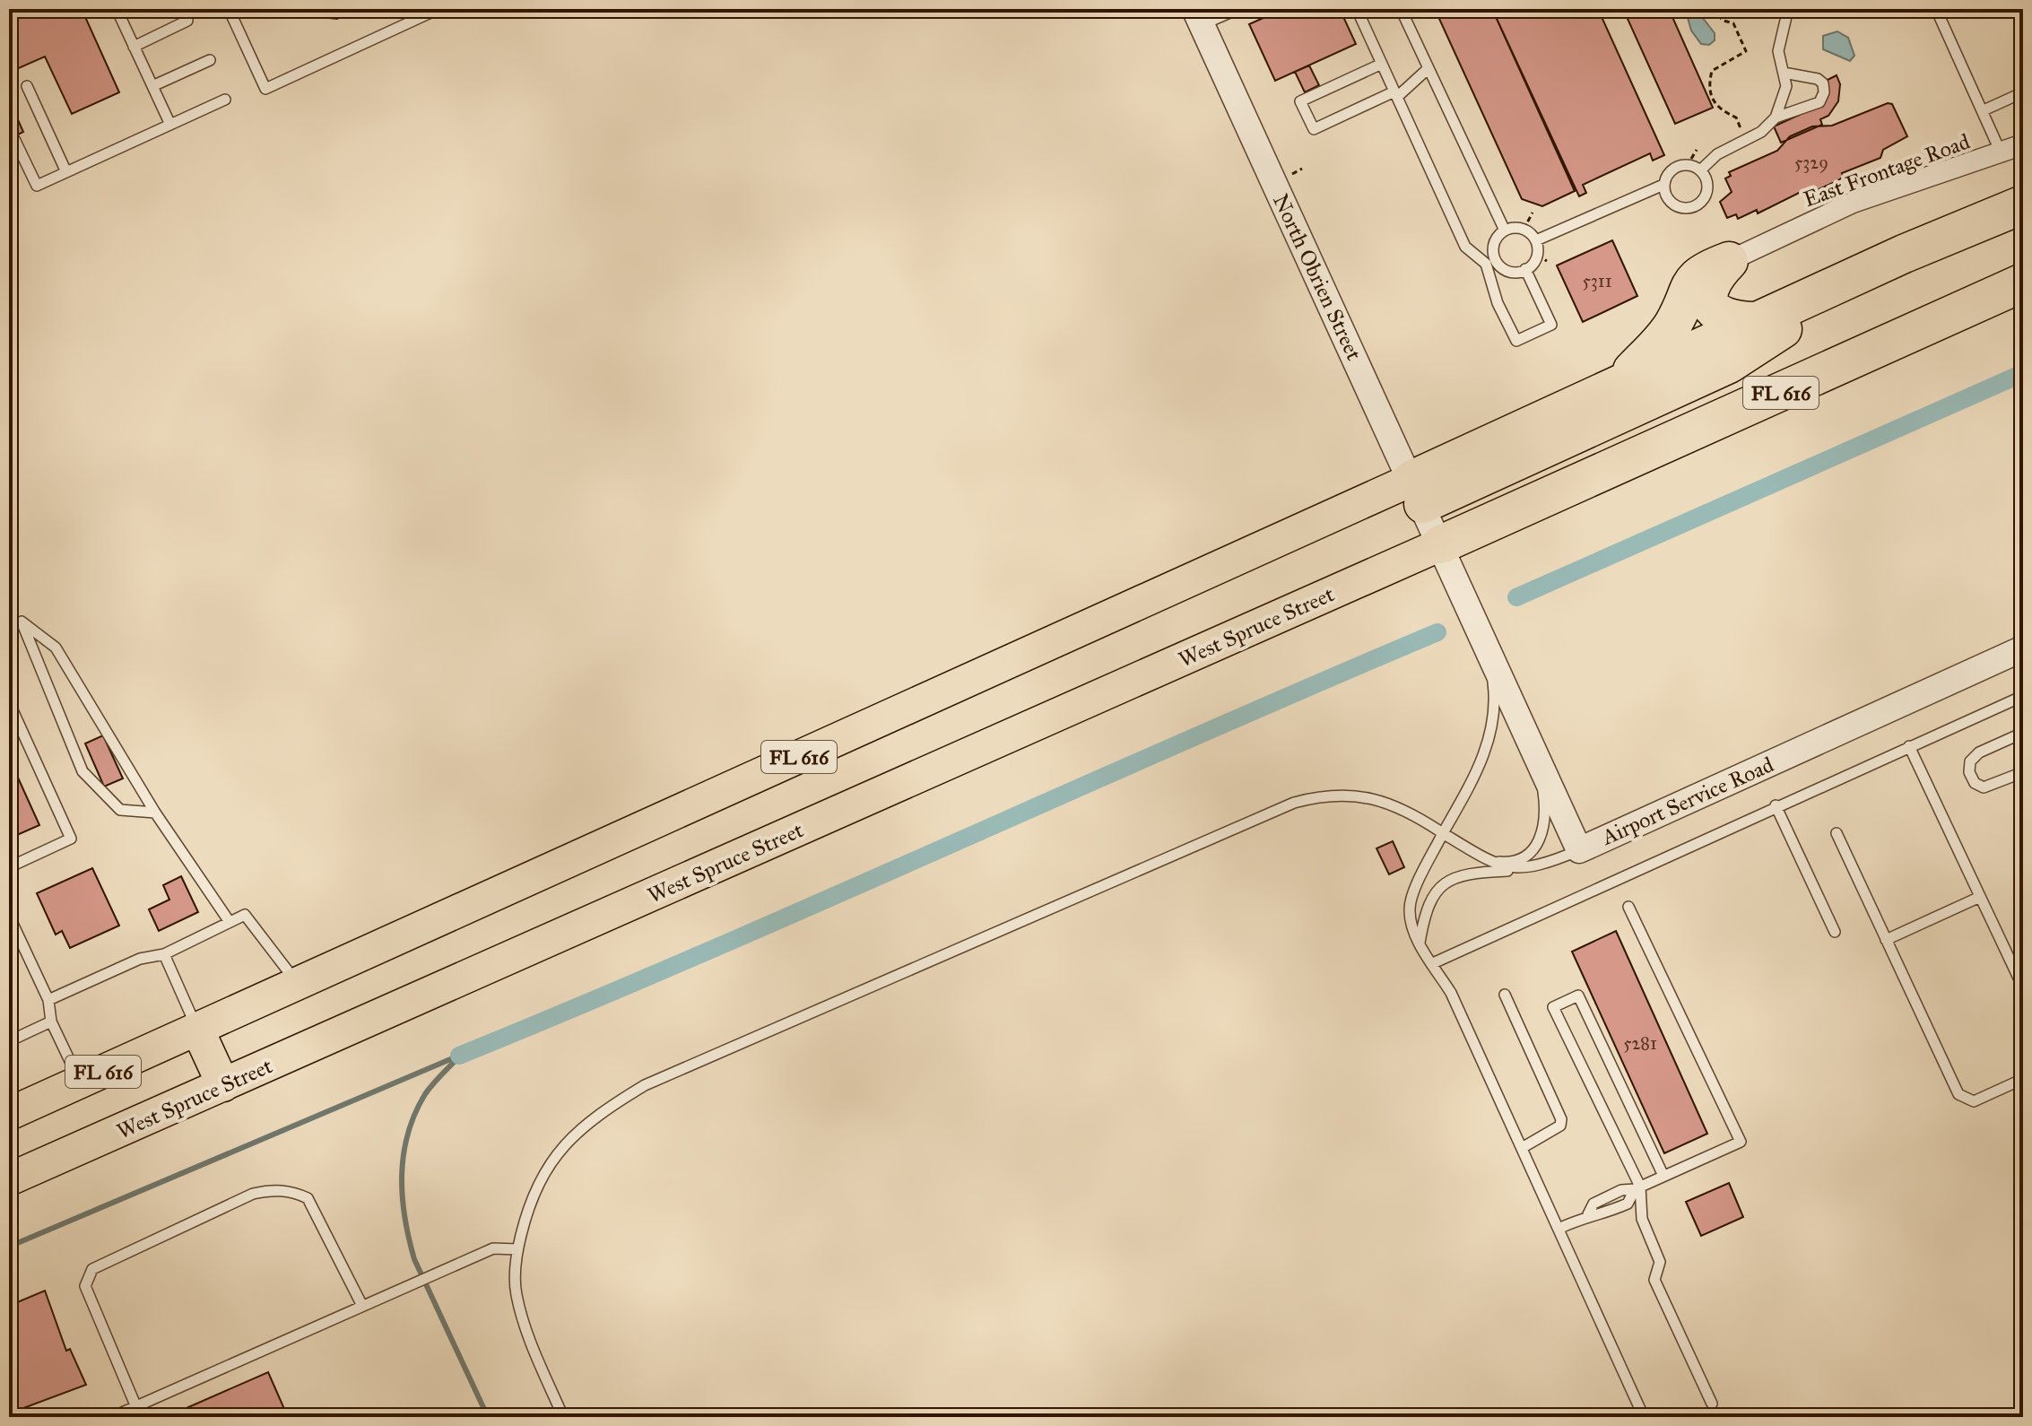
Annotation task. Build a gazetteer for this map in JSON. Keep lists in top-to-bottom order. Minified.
{"streets":{"highway":["FL 616"],"main road":["West Spruce Street"],"street":["East Frontage Road","North Obrien Street","Airport Service Road"]},"crossings":[["North Obrien Street","FL 616"],["North Obrien Street","West Spruce Street"],["North Obrien Street","Airport Service Road"],["FL 616","West Spruce Street"],["FL 616","Airport Service Road"],["West Spruce Street","Airport Service Road"]],"house_numbers":["5329","5311","5281"]}
